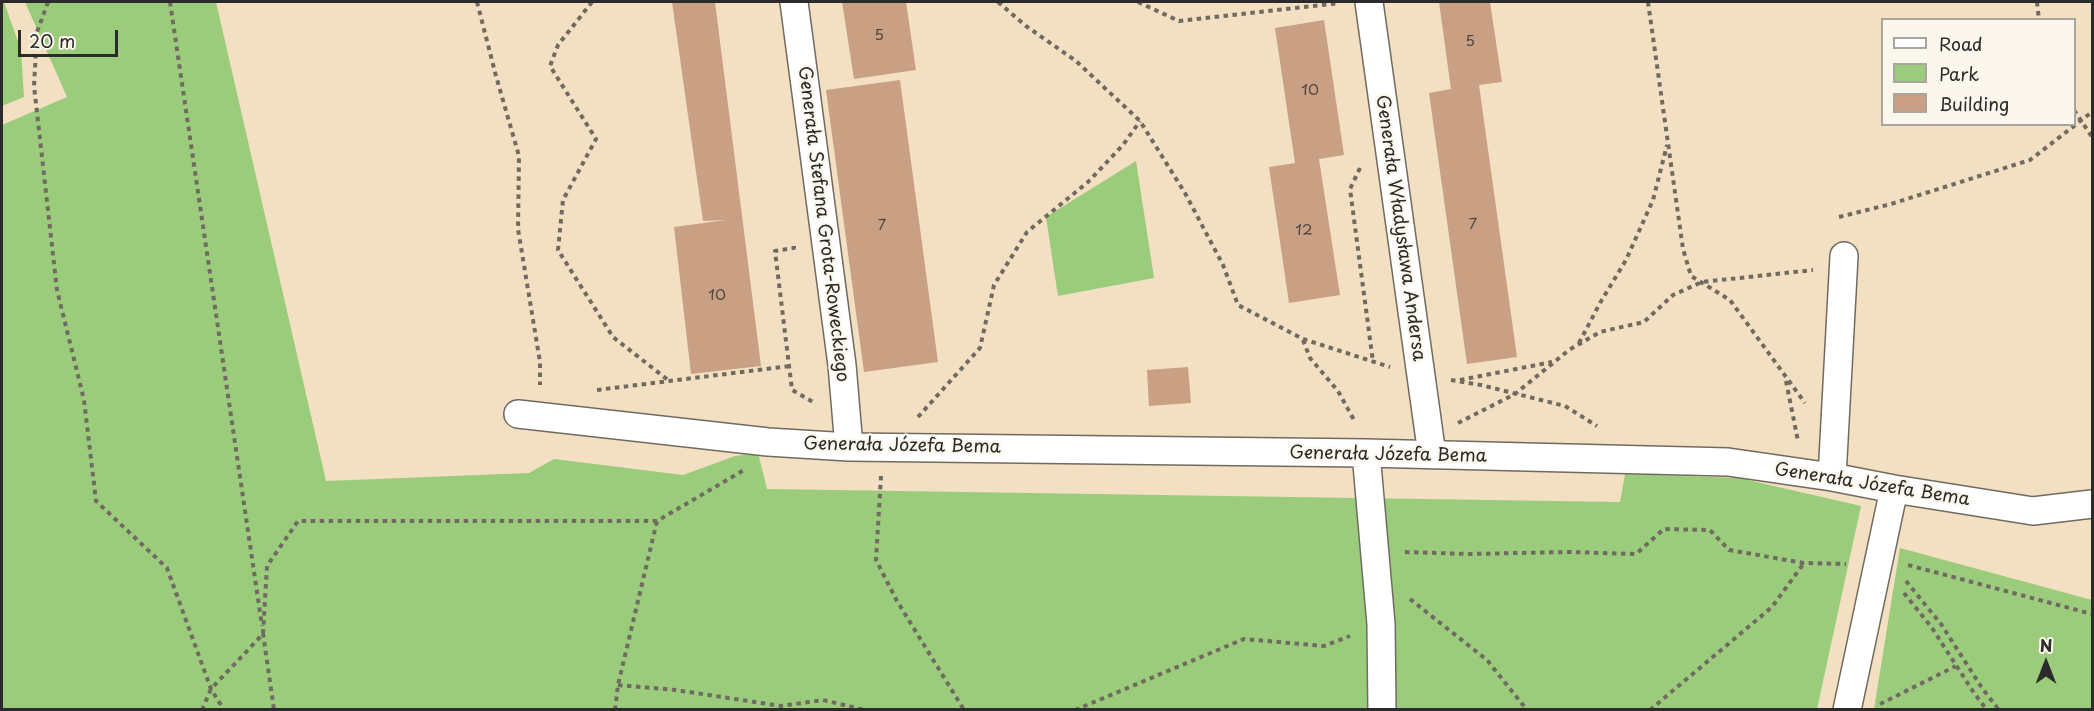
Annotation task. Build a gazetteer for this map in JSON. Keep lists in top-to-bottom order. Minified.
{"streets":{"street":["Generała Stefana Grota-Roweckiego","Generała Władysława Andersa","Generała Józefa Bema"]},"crossings":[["Generała Stefana Grota-Roweckiego","Generała Józefa Bema"],["Generała Władysława Andersa","Generała Józefa Bema"]],"house_numbers":["5","5","10","7","7","12","10"],"legend":["Road","Park","Building"],"scale_bar":"20 m","north":"top"}
